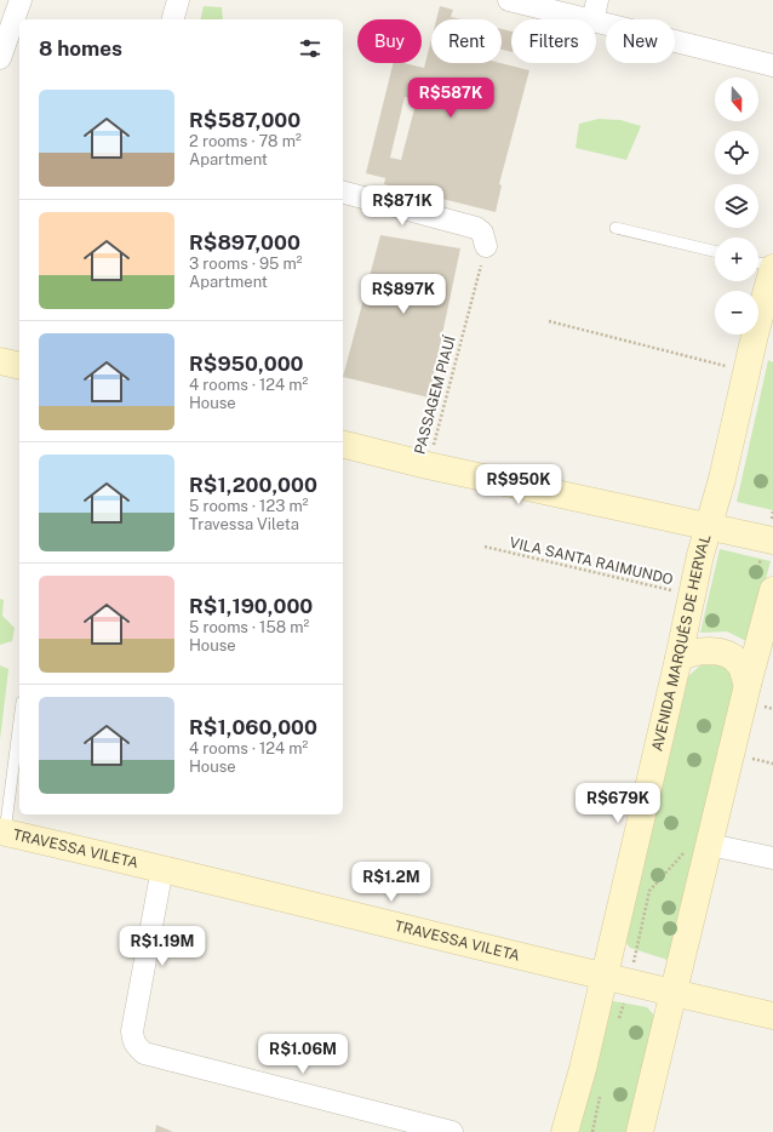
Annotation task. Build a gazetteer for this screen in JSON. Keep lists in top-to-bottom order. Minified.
{"streets":{"main road":["AVENIDA MARQUÊS DE HERVAL","TRAVESSA VILETA"],"path":["PASSAGEM PIAUÍ","VILA SANTA RAIMUNDO"]},"crossings":[["VILA SANTA RAIMUNDO","AVENIDA MARQUÊS DE HERVAL"],["AVENIDA MARQUÊS DE HERVAL","TRAVESSA VILETA"]],"north":"bottom","page":{"chip":["Buy","Rent","Filters","New"],"heading":"8 homes","map_buttons":["+","−"],"price":["R$587K","R$871K","R$897K","R$950K","R$679K","R$1.2M","R$1.19M","R$1.06M"],"list":[{"name":"R$587,000","note":"2 rooms · 78 m² · Apartment"},{"name":"R$897,000","note":"3 rooms · 95 m² · Apartment"},{"name":"R$950,000","note":"4 rooms · 124 m² · House"},{"name":"R$1,200,000","note":"5 rooms · 123 m² · Travessa Vileta"},{"name":"R$1,190,000","note":"5 rooms · 158 m² · House"},{"name":"R$1,060,000","note":"4 rooms · 124 m² · House"}]}}
